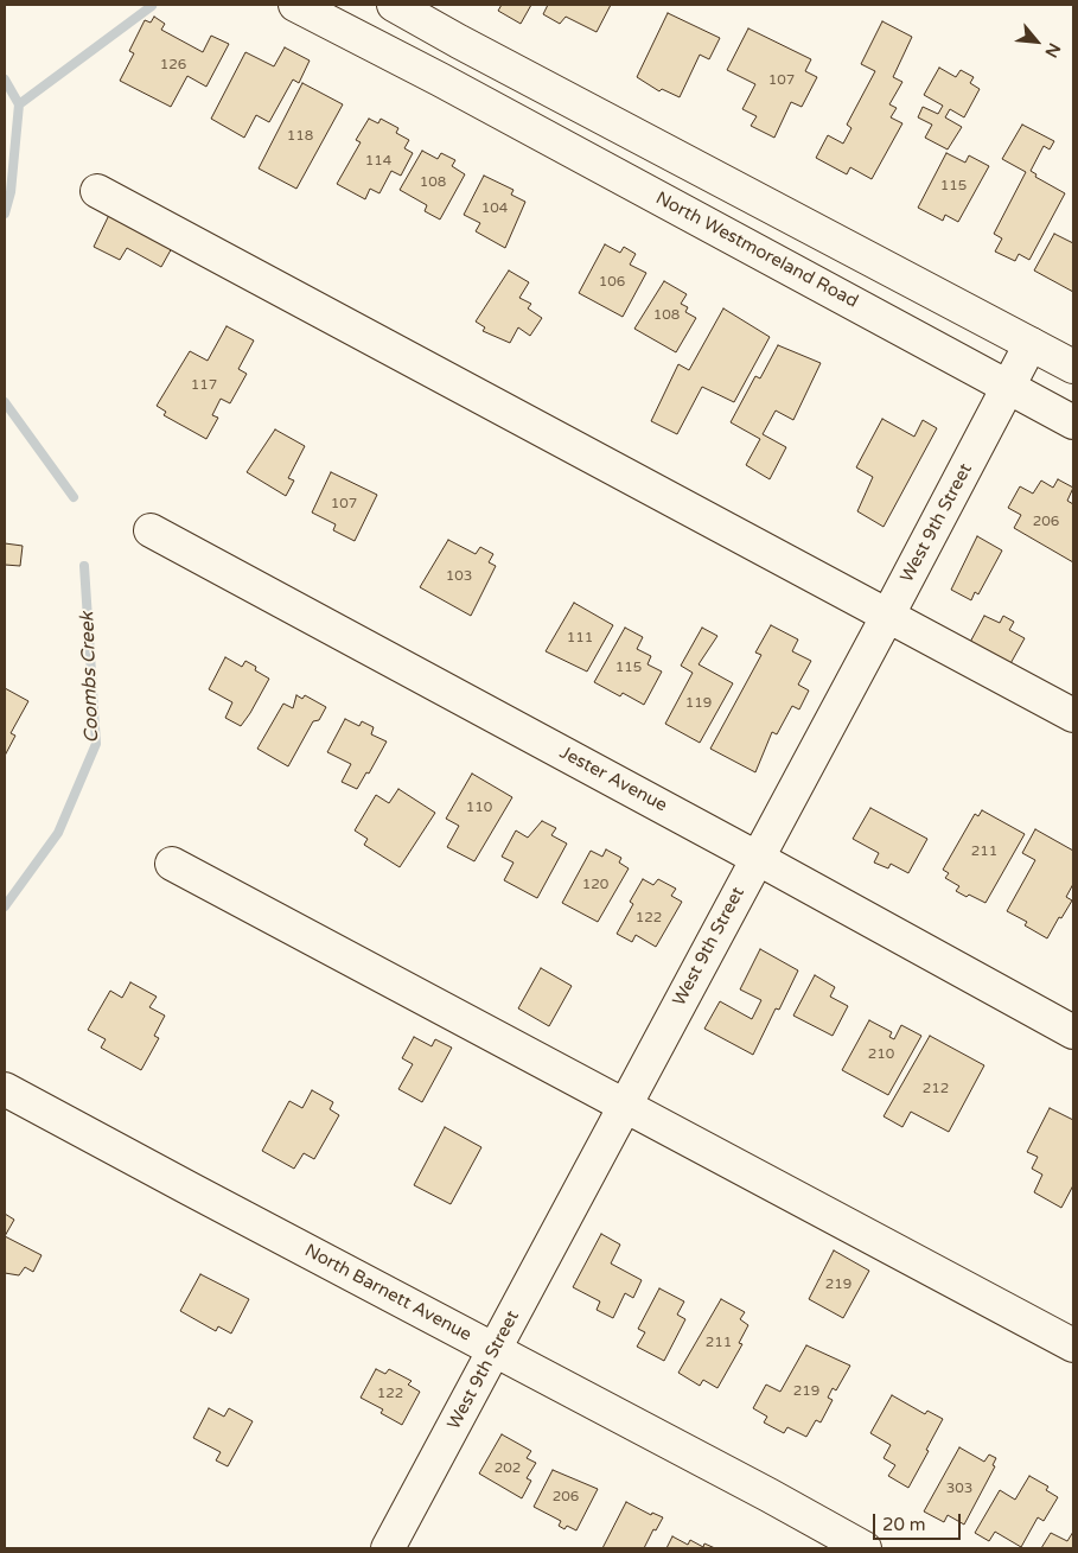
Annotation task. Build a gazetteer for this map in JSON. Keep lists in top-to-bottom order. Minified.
{"streets":{"street":["North Westmoreland Road","West 9th Street","Jester Avenue","North Barnett Avenue"]},"crossings":[["North Westmoreland Road","West 9th Street"],["West 9th Street","Jester Avenue"],["West 9th Street","North Barnett Avenue"]],"water":["Coombs Creek"],"house_numbers":["126","107","118","114","108","115","104","106","108","117","107","206","103","111","115","119","110","211","120","122","210","212","219","211","219","122","202","303","206"],"scale_bar":"20 m","north":"bottom right"}
